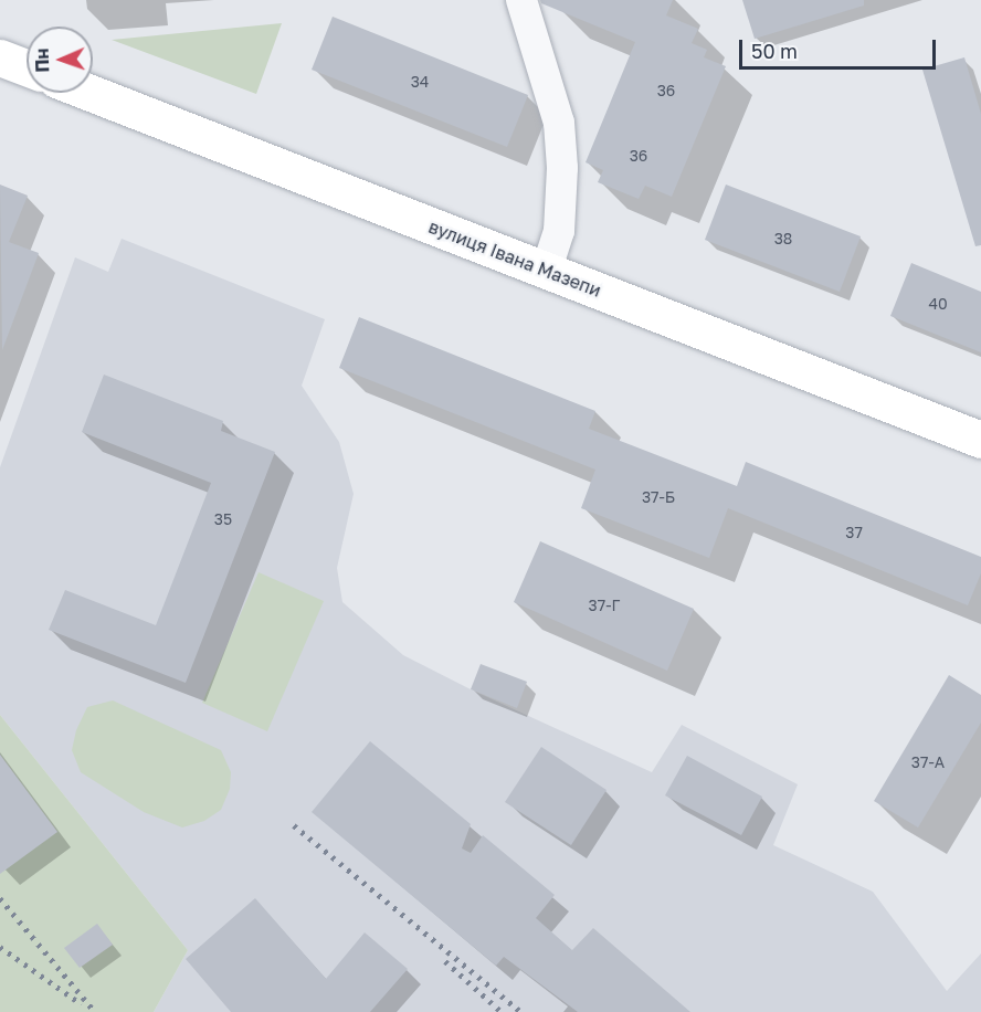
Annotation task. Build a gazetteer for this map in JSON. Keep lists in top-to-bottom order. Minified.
{"streets":{"main road":["вулиця Івана Мазепи"]},"house_numbers":["34","36","36","38","40","37-Б","35","37","37-Г","37-А"],"scale_bar":"50 m","north":"left"}
